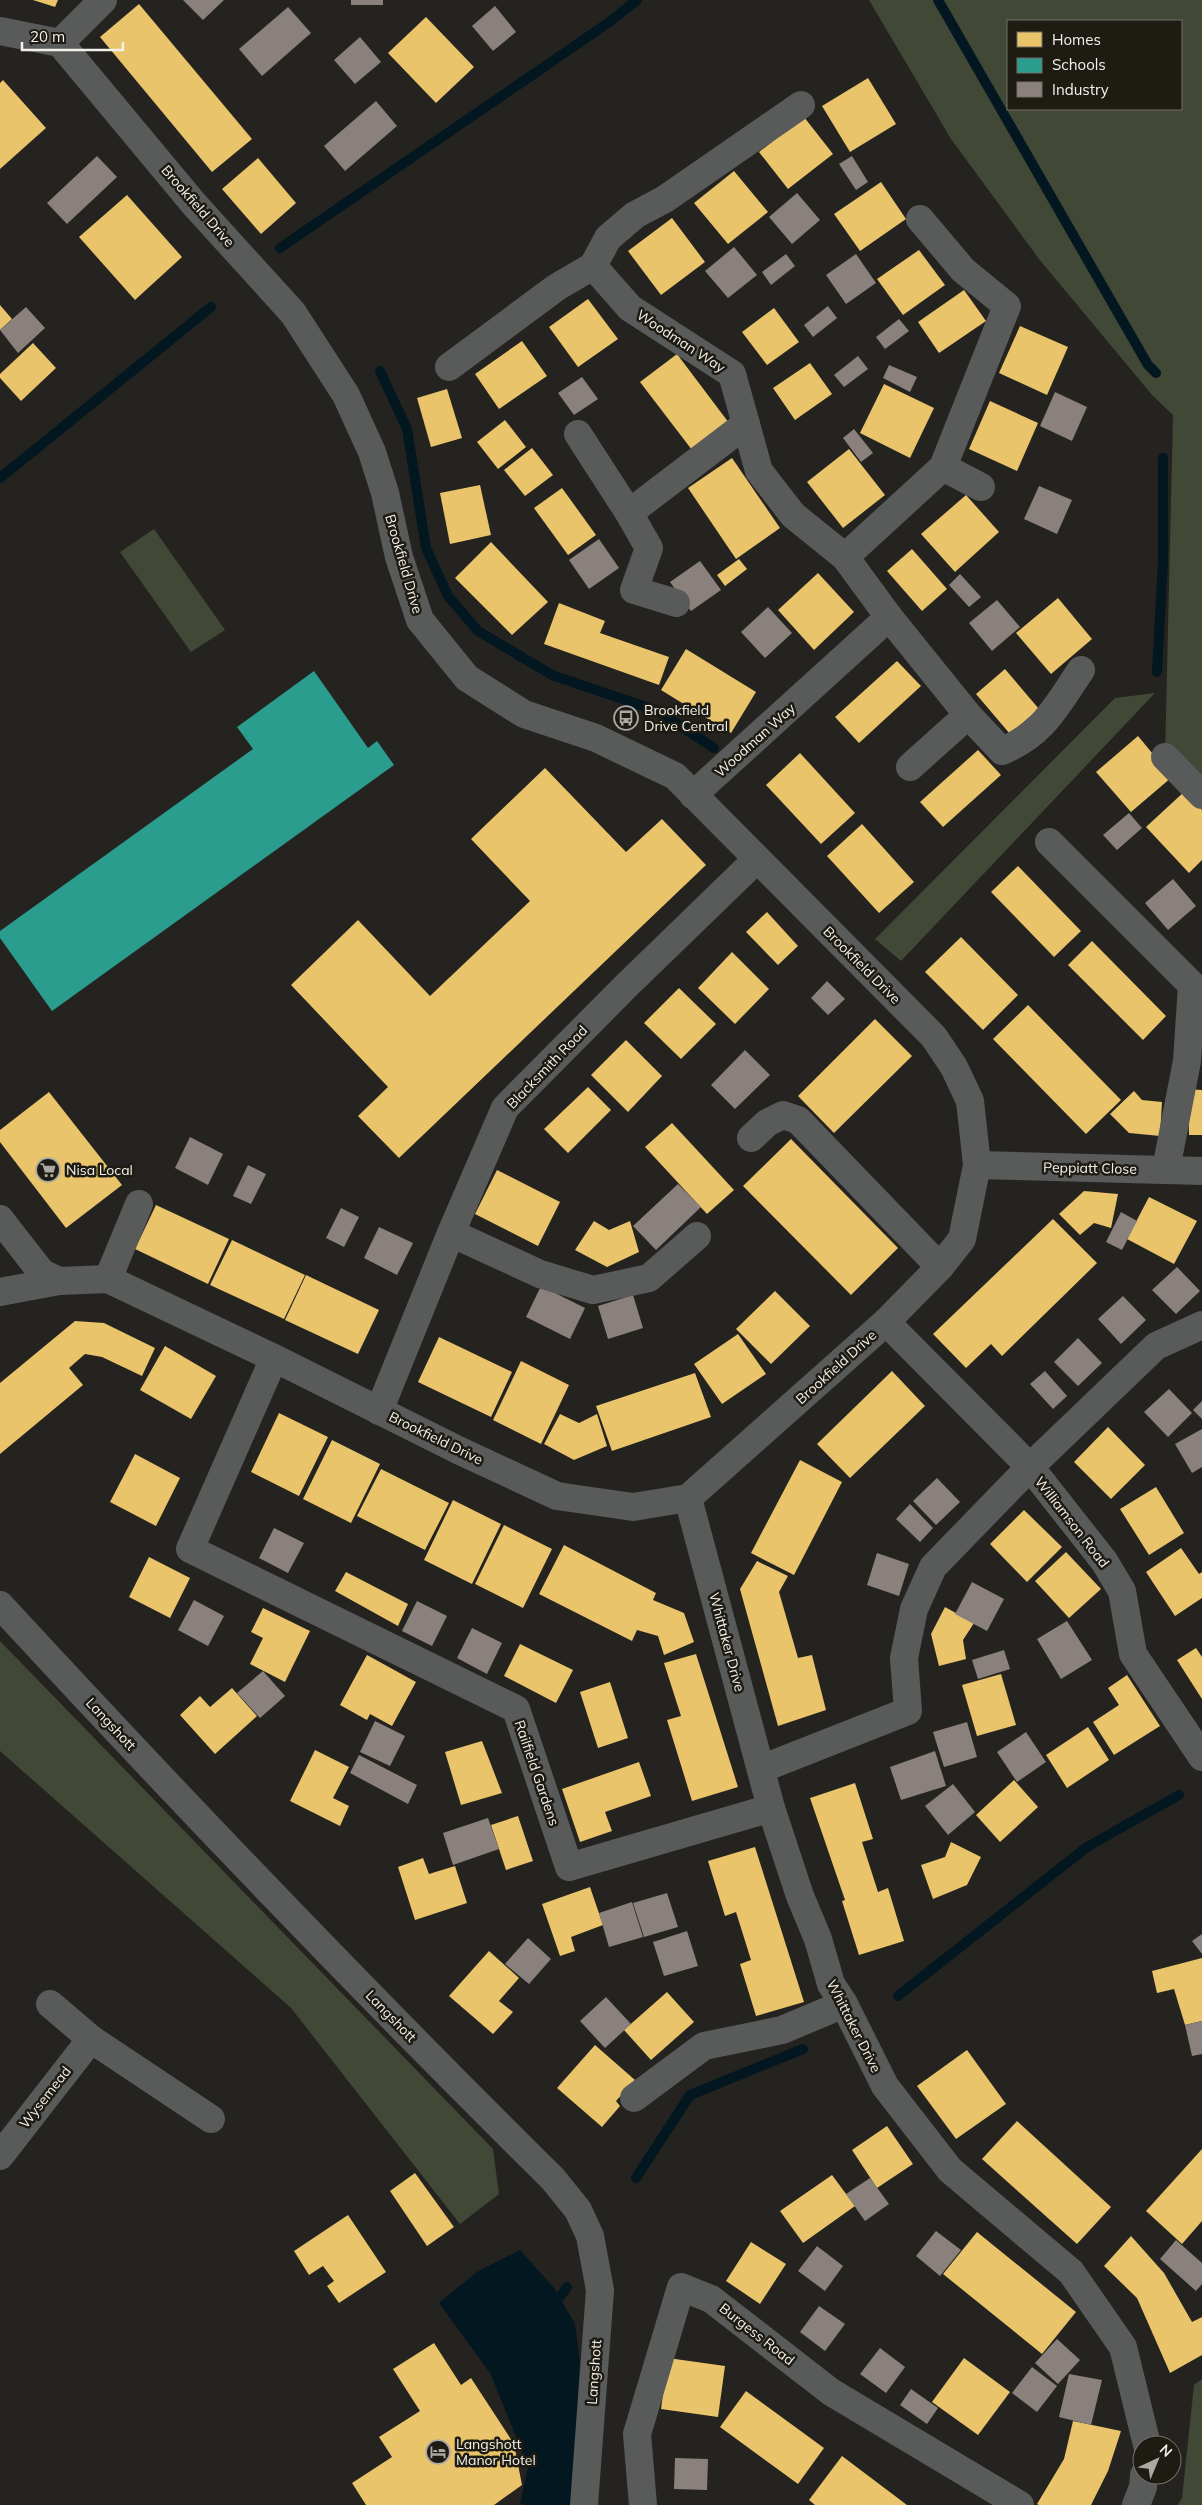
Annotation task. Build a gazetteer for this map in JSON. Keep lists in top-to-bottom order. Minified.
{"streets":{"street":["Brookfield Drive","Woodman Way","Blacksmith Road","Peppiatt Close","Williamson Road","Whittaker Drive","Langshott","Railfield Gardens","Wysemead","Burgess Road"]},"crossings":[["Brookfield Drive","Woodman Way"],["Brookfield Drive","Blacksmith Road"],["Brookfield Drive","Peppiatt Close"],["Brookfield Drive","Williamson Road"],["Brookfield Drive","Whittaker Drive"],["Brookfield Drive","Railfield Gardens"],["Whittaker Drive","Railfield Gardens"]],"places":{"bus stop":["Brookfield Drive Central"],"supermarket":["Nisa Local"],"hotel":["Langshott Manor Hotel"]},"legend":["Homes","Schools","Industry"],"scale_bar":"20 m","north":"top right"}
